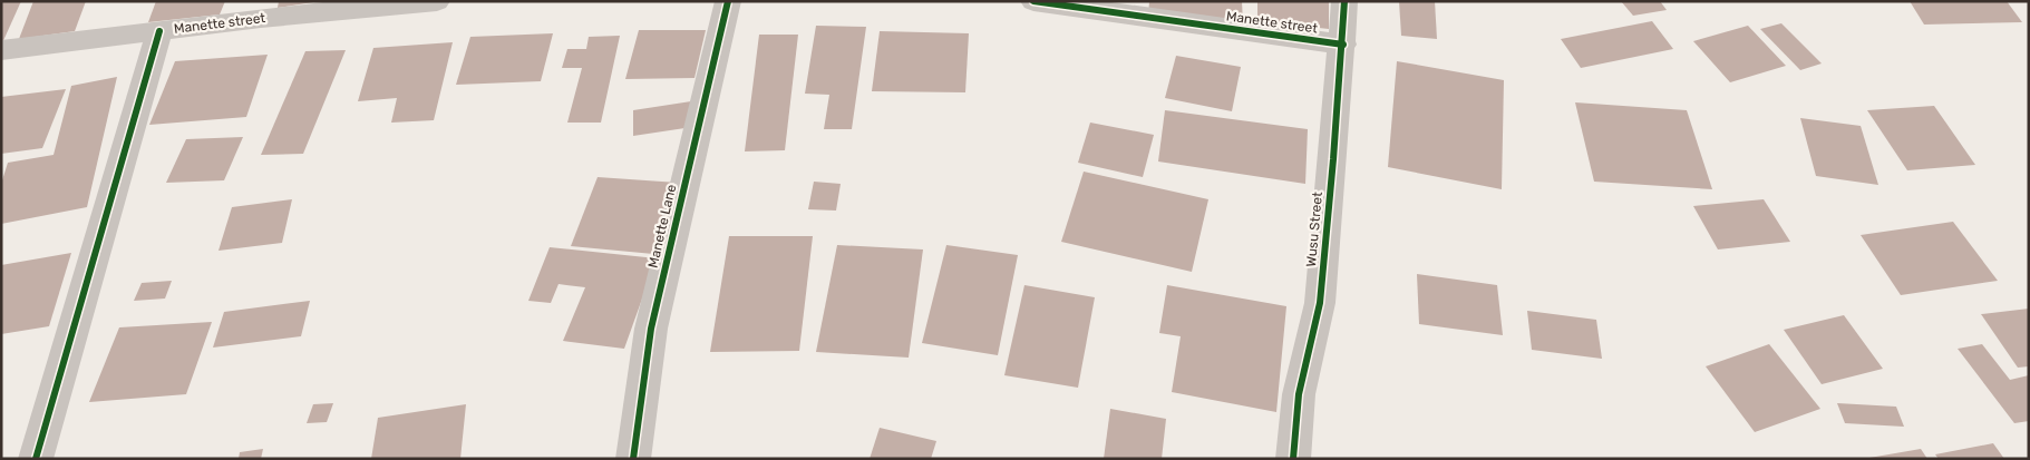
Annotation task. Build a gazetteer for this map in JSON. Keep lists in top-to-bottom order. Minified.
{"streets":{"street":["Manette street","Manette Lane","Wusu Street"]},"crossings":[["Manette street","Wusu Street"]]}
